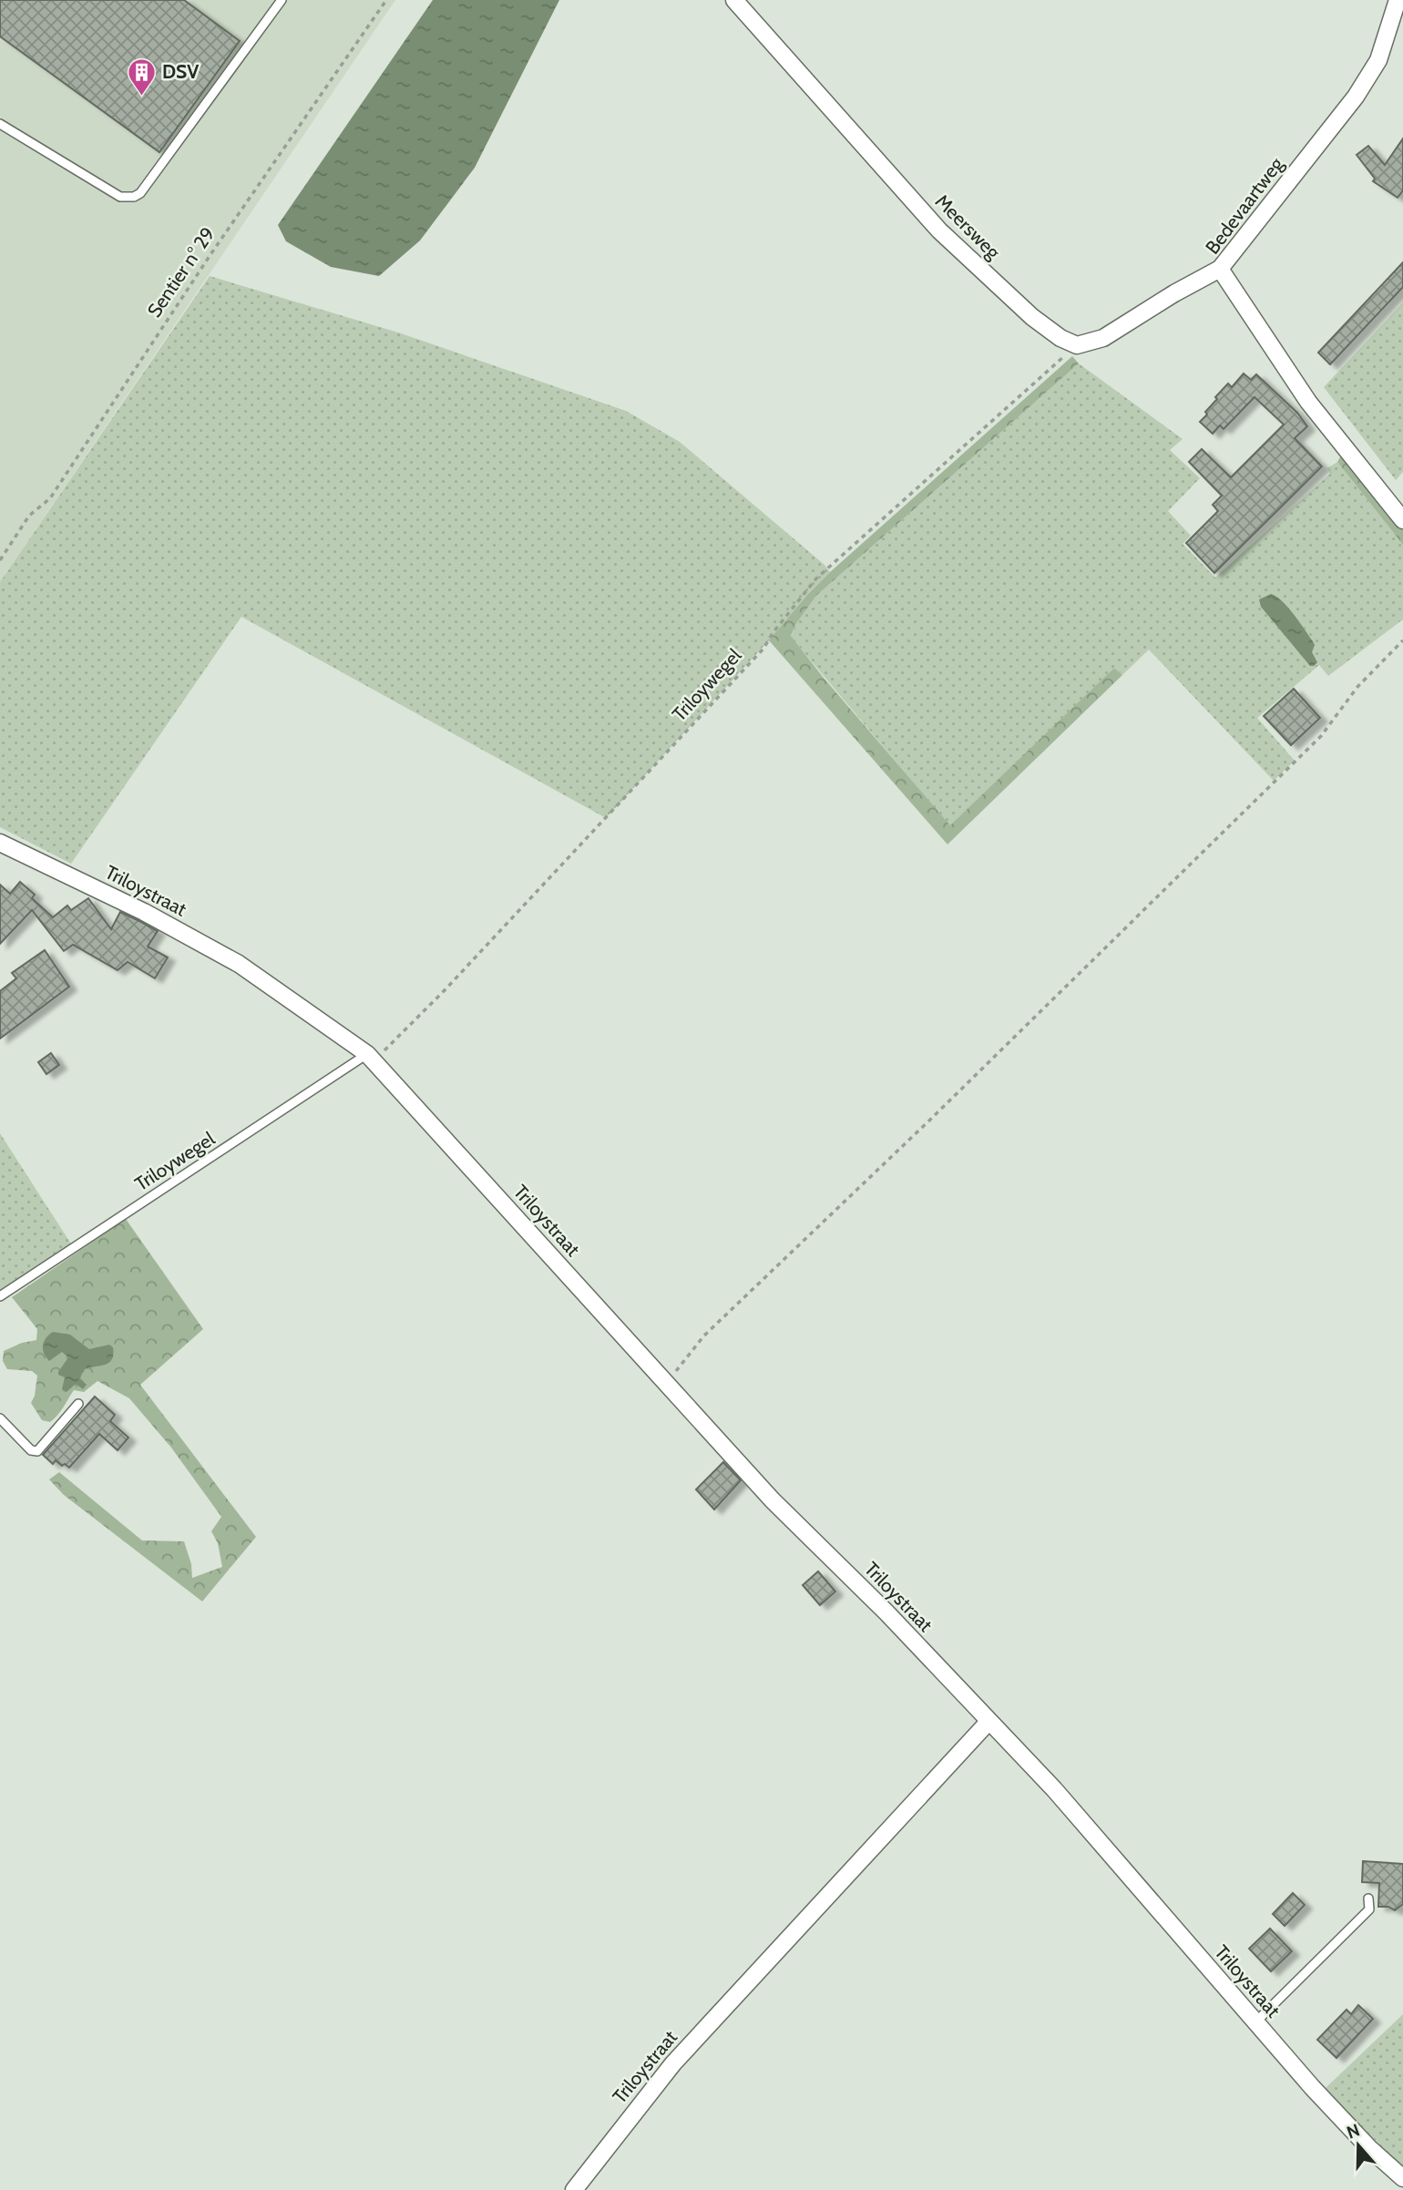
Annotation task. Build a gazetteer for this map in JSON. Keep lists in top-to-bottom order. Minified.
{"streets":{"street":["Bedevaartweg","Meersweg","Triloystraat"],"lane":["Triloywegel"],"path":["Sentier n° 29"]},"crossings":[["Meersweg","Triloywegel"],["Triloywegel","Triloystraat"]],"places":{"building":["DSV"]},"north":"top"}
